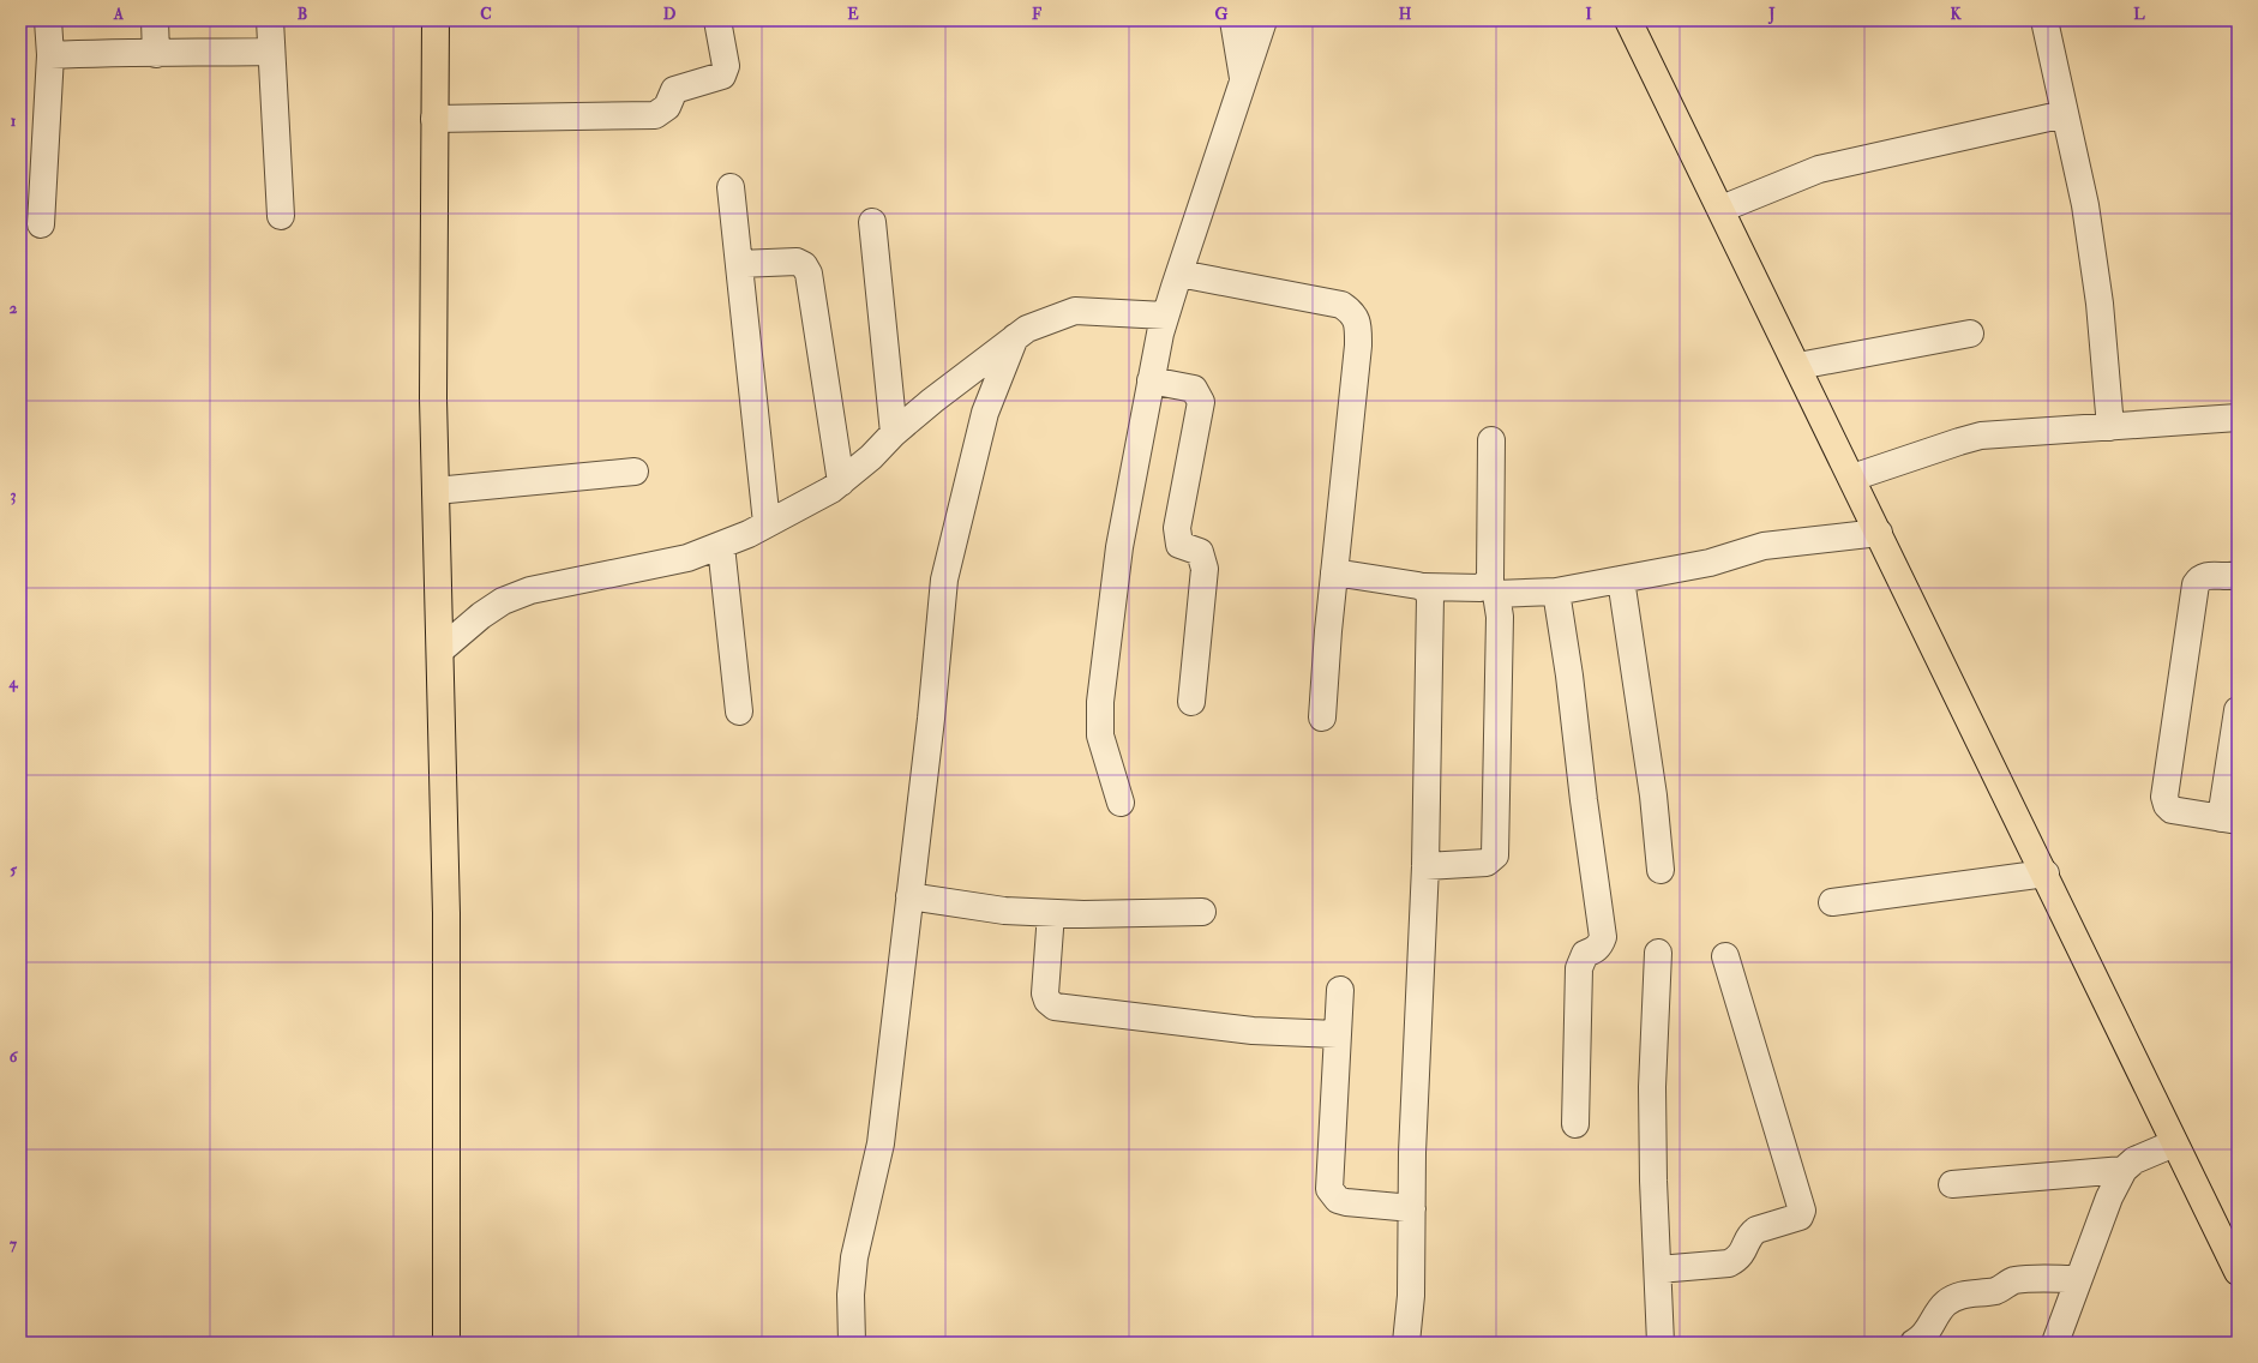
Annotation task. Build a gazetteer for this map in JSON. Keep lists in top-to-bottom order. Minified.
{"grid":{"columns":["A","B","C","D","E","F","G","H","I","J","K","L"],"rows":["1","2","3","4","5","6","7"]}}
